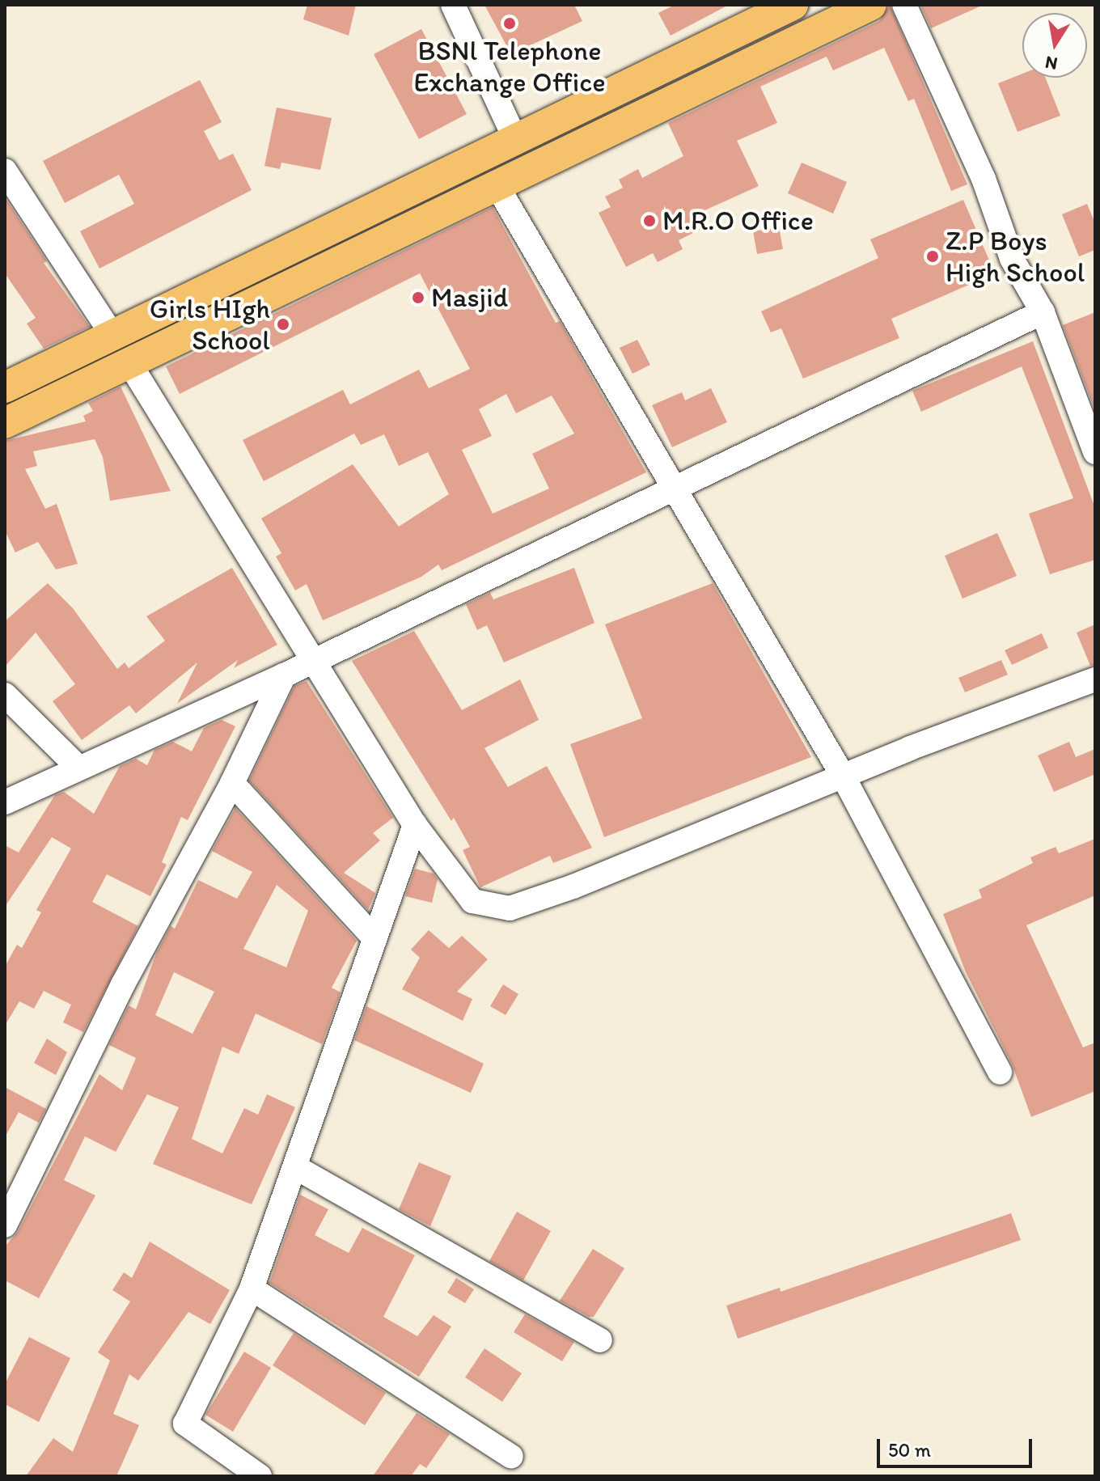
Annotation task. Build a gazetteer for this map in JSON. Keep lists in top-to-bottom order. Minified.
{"places":["BSNl Telephone Exchange Office","M.R.O Office","Z.P Boys High School","Masjid","Girls HIgh School"],"scale_bar":"50 m","north":"bottom"}
